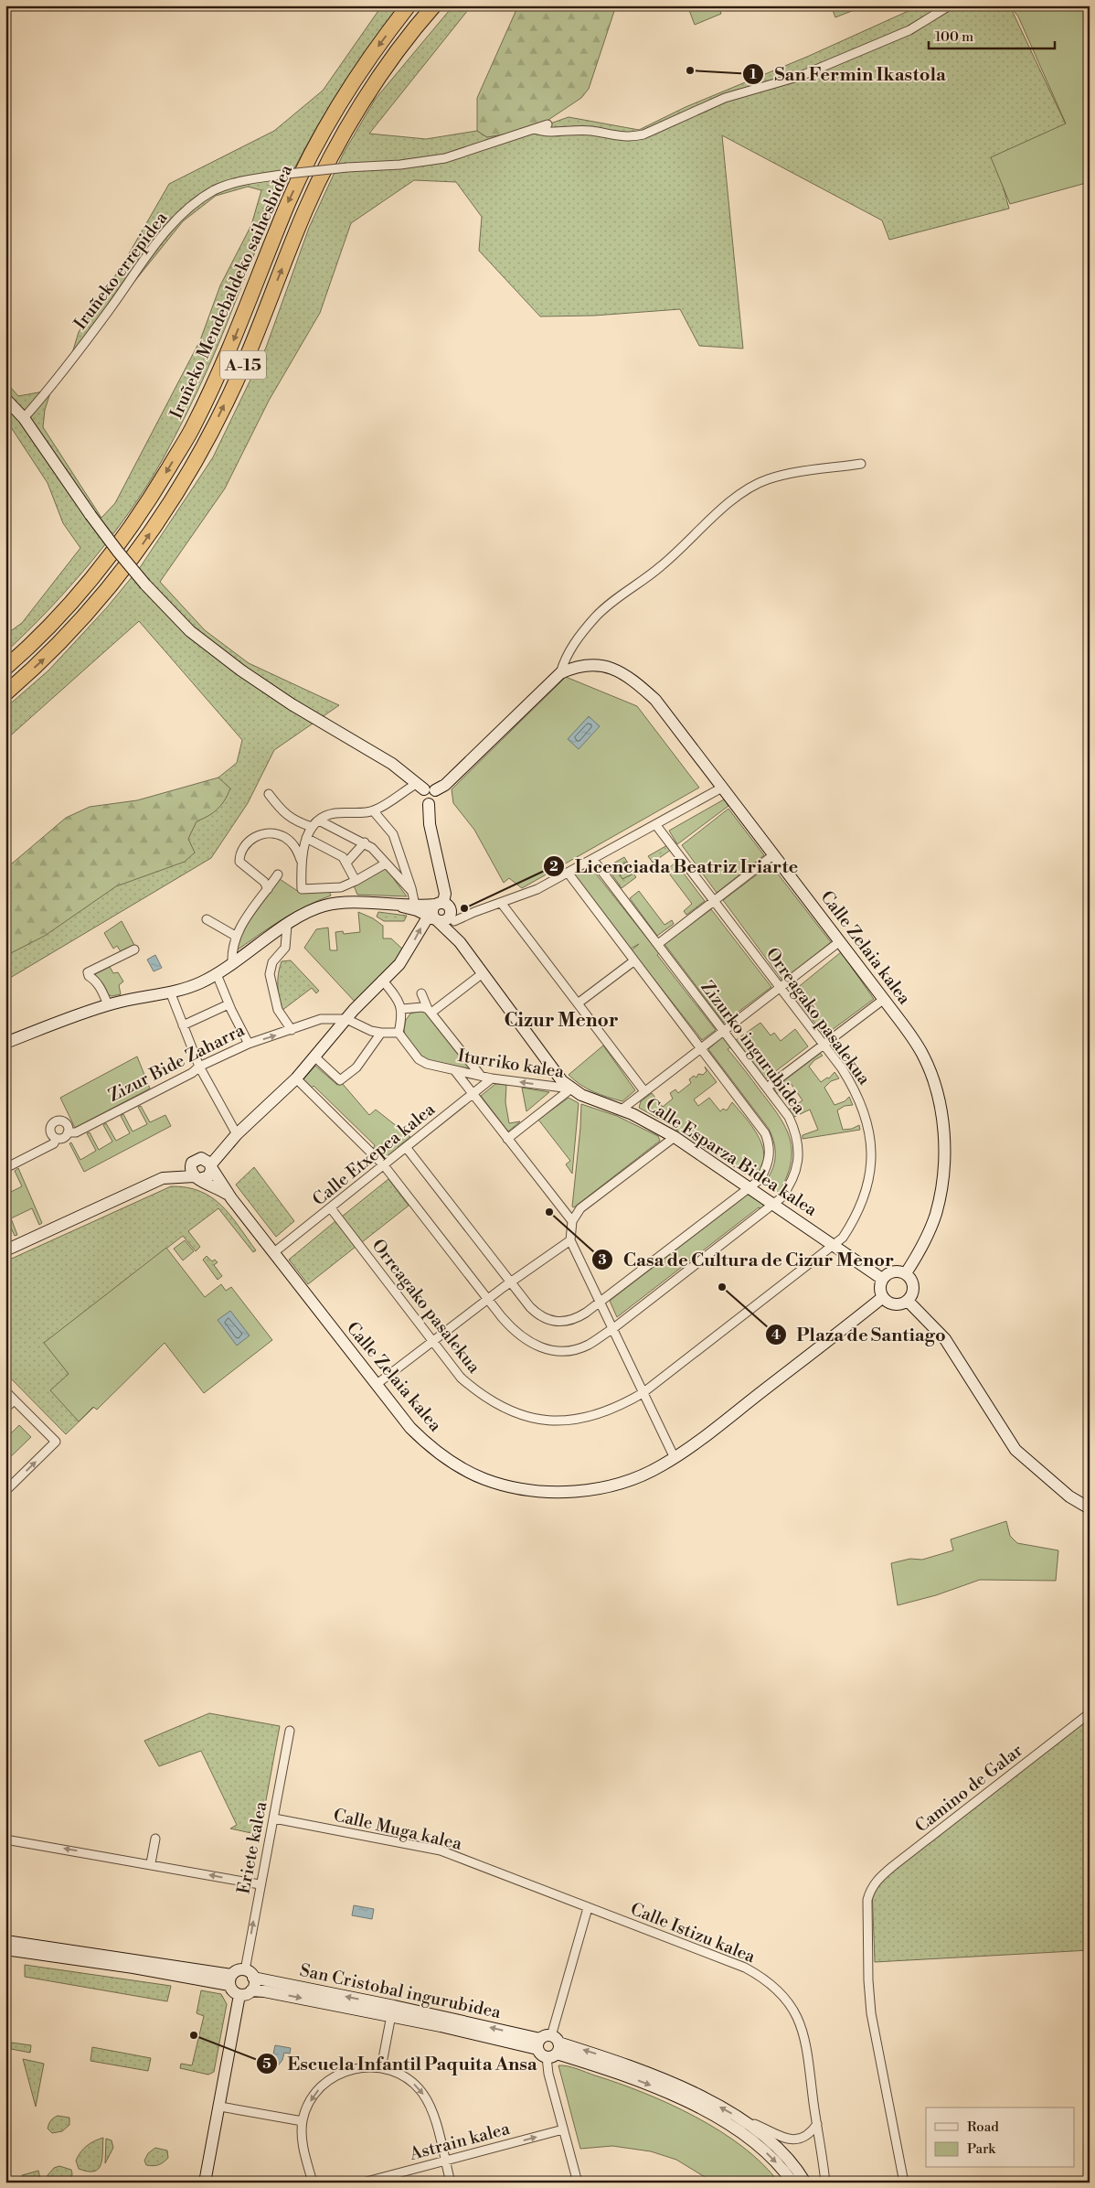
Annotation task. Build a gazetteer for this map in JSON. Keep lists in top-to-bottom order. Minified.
{"streets":{"highway":["Iruñeko Mendebaldeko saihesbidea","A-15"],"street":["Iruñeko errepidea","Calle Zelaia kalea","Orreagako pasalekua","Zizurko ingurubidea","Zizur Bide Zaharra","Iturriko kalea","Calle Etxepea kalea","Calle Esparza Bidea kalea","Camino de Galar","Calle Muga kalea","Eriete kalea","Calle Istizu kalea","San Cristobal ingurubidea","Astrain kalea"]},"crossings":[["Calle Zelaia kalea","Calle Etxepea kalea"],["Calle Zelaia kalea","Calle Esparza Bidea kalea"],["Orreagako pasalekua","Calle Etxepea kalea"],["Orreagako pasalekua","Calle Esparza Bidea kalea"],["Zizurko ingurubidea","Calle Etxepea kalea"],["Zizurko ingurubidea","Calle Esparza Bidea kalea"],["Iturriko kalea","Calle Etxepea kalea"],["Iturriko kalea","Calle Esparza Bidea kalea"],["Calle Muga kalea","Eriete kalea"],["Calle Muga kalea","Calle Istizu kalea"],["Eriete kalea","San Cristobal ingurubidea"]],"one_way":["Eriete kalea","Astrain kalea"],"districts":["Cizur Menor"],"places":["San Fermin Ikastola","Licenciada Beatriz Iriarte","Casa de Cultura de Cizur Menor","Plaza de Santiago","Escuela Infantil Paquita Ansa"],"legend":["Road","Park"],"scale_bar":"100 m"}
